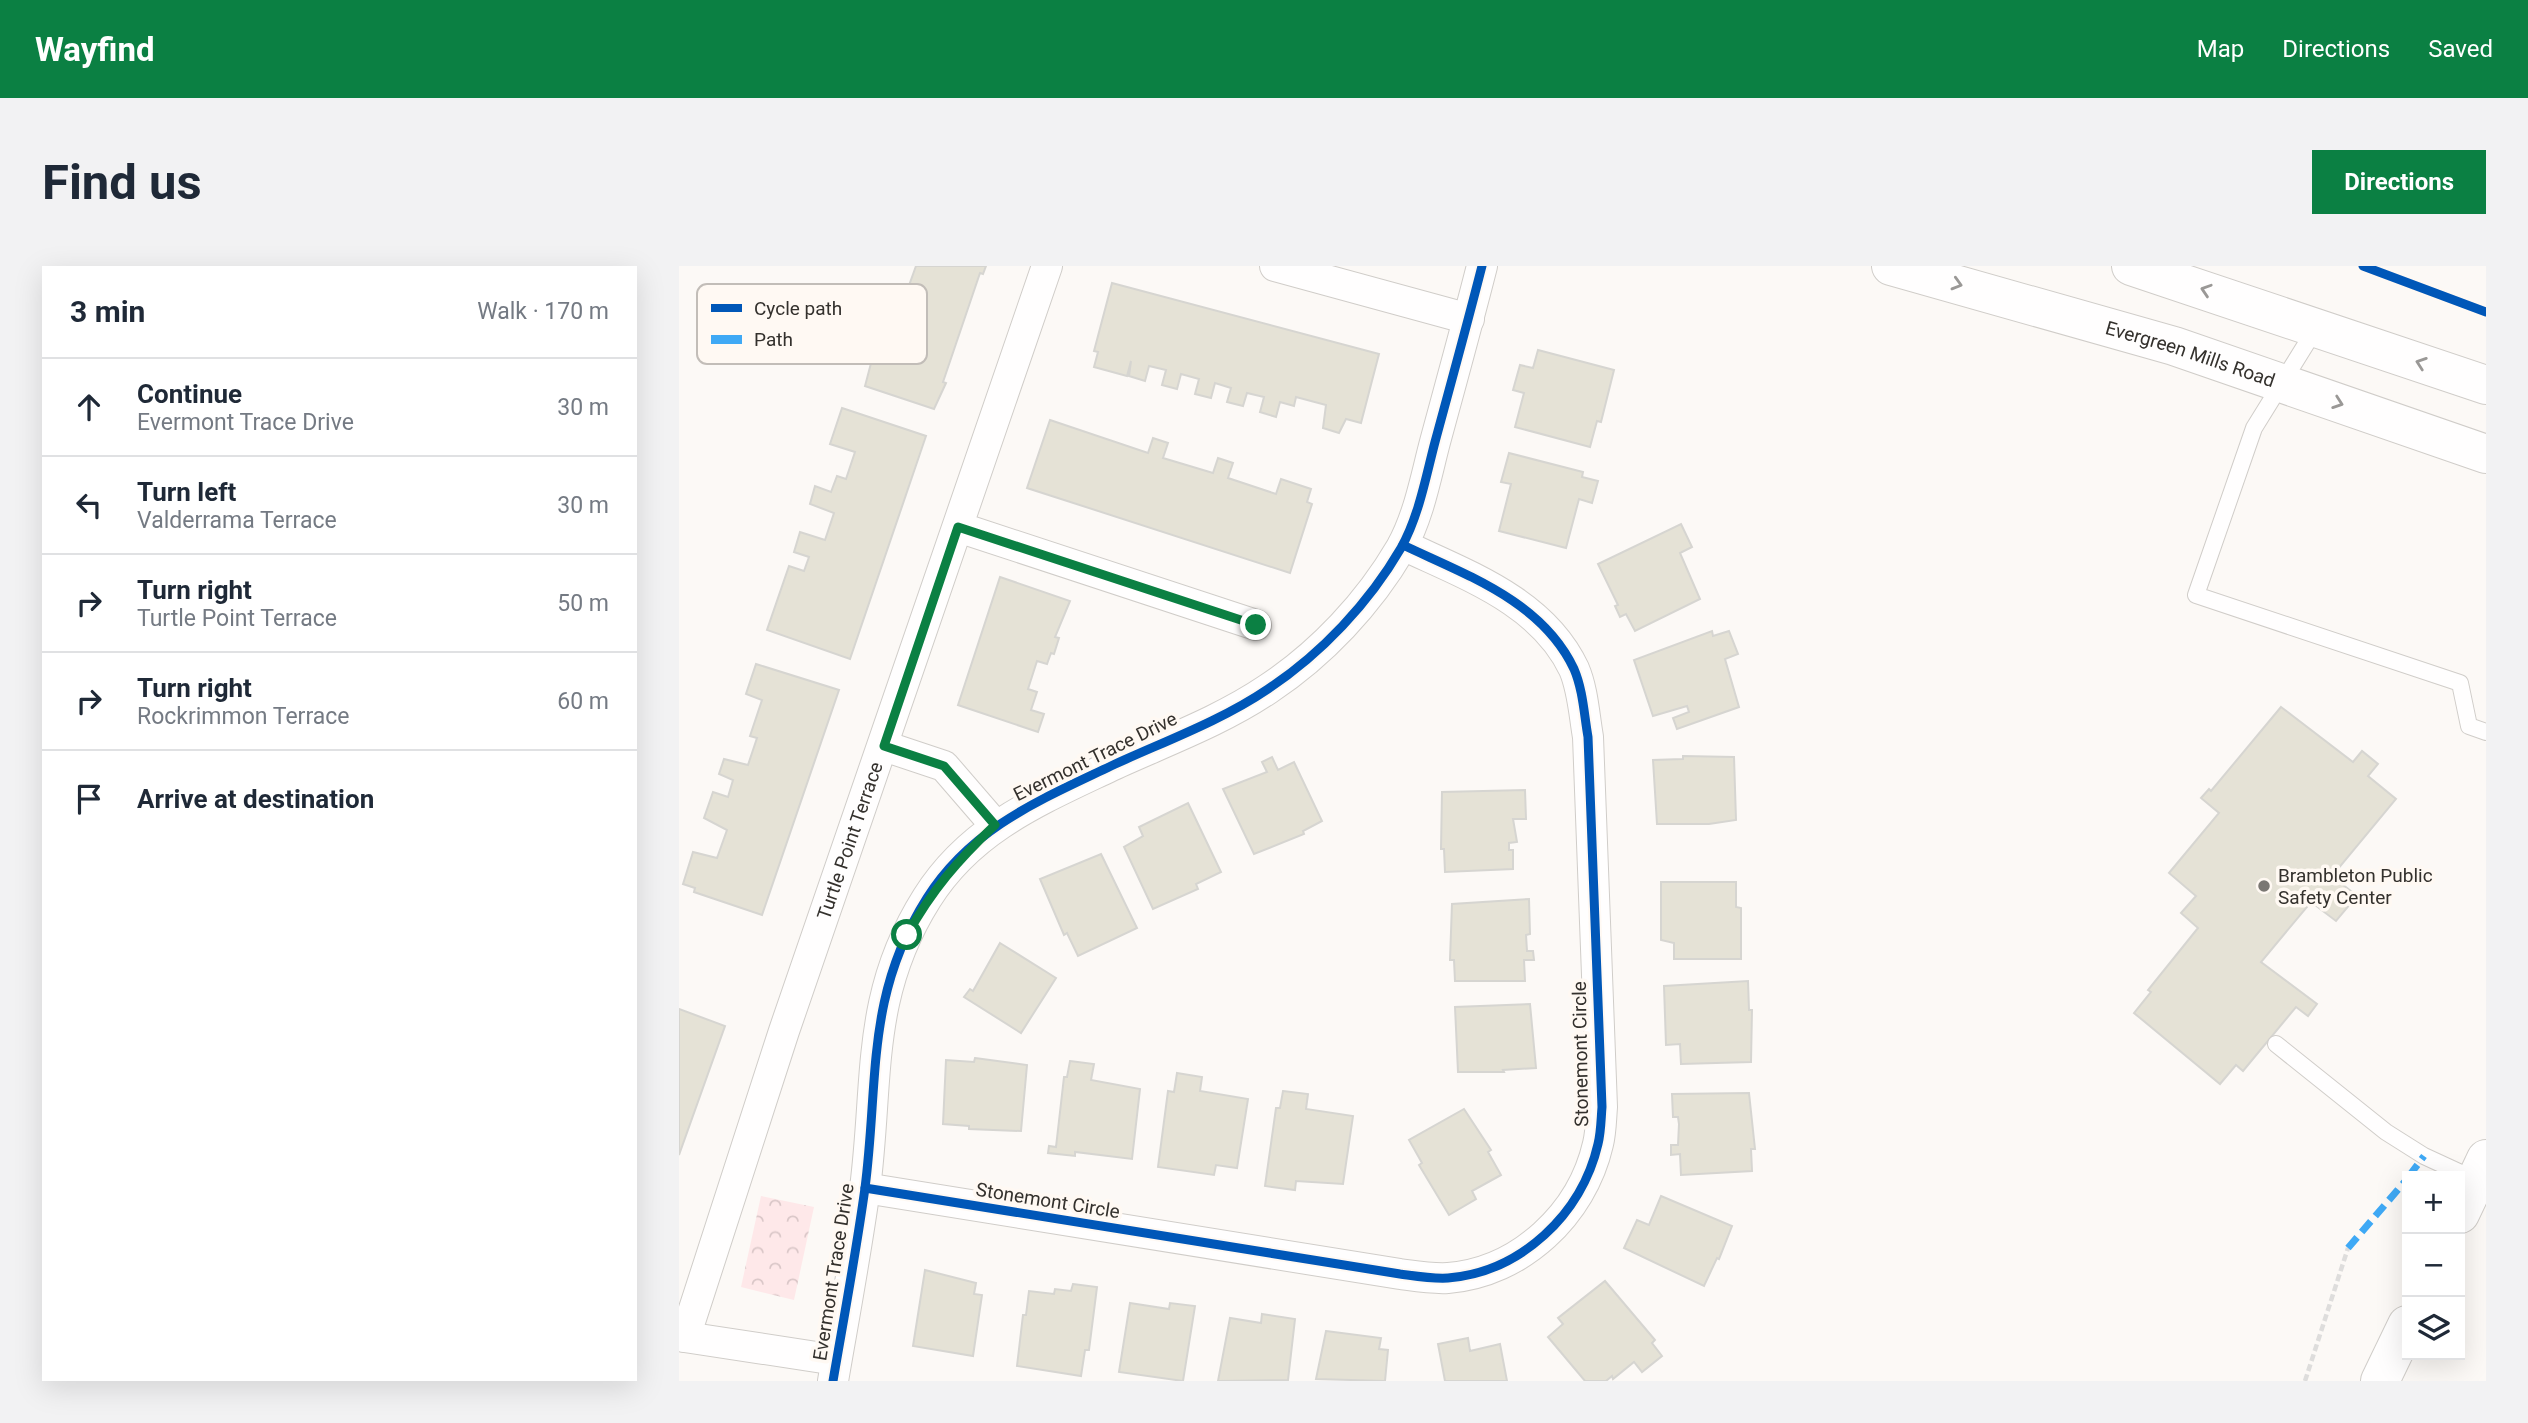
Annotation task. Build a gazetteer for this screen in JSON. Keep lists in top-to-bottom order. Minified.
{"streets":{"main road":["Evergreen Mills Road"],"street":["Evermont Trace Drive","Turtle Point Terrace","Stonemont Circle"]},"crossings":[["Evermont Trace Drive","Stonemont Circle"]],"places":["Brambleton Public Safety Center"],"legend":["Cycle path","Path"],"page":{"header":"Wayfind","nav":["Map","Directions","Saved"],"buttons":"Directions","title":"Find us","heading":["3 min","Walk · 170 m"],"list":[["Continue","Evermont Trace Drive","30 m"],["Turn left","Valderrama Terrace","30 m"],["Turn right","Turtle Point Terrace","50 m"],["Turn right","Rockrimmon Terrace","60 m"],"Arrive at destination"],"map_buttons":["+","−"]}}
